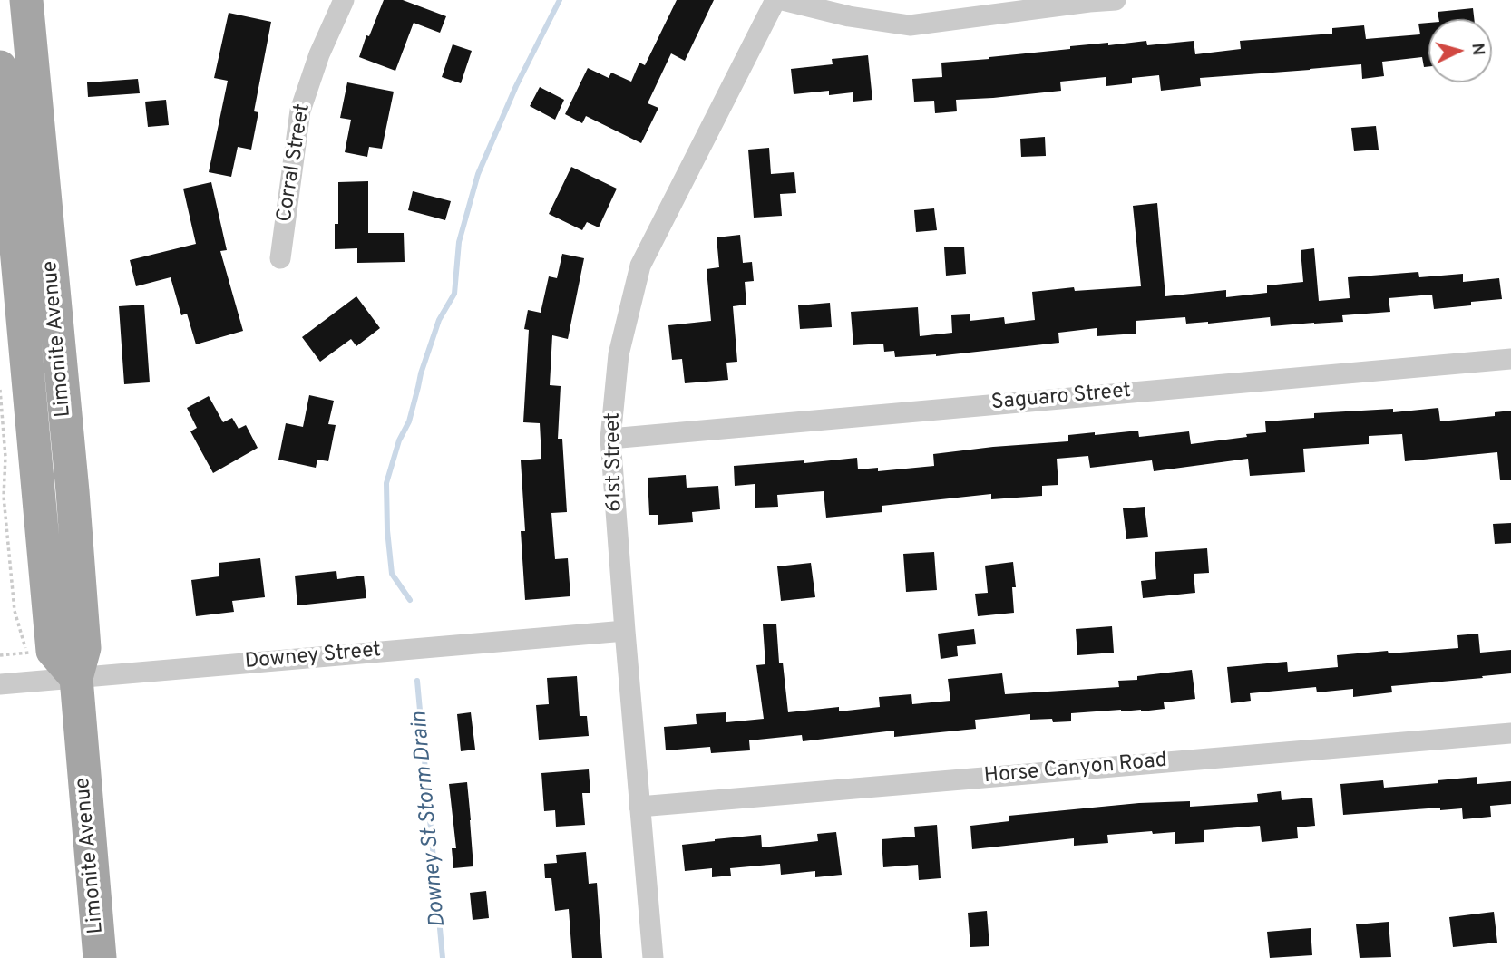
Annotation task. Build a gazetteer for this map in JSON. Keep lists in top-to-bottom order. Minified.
{"streets":{"main road":["Limonite Avenue"],"street":["Corral Street","Saguaro Street","61st Street","Downey Street","Horse Canyon Road"]},"crossings":[["Limonite Avenue","Downey Street"],["Saguaro Street","61st Street"],["61st Street","Downey Street"],["61st Street","Horse Canyon Road"]],"water":["Downey St Storm Drain"],"north":"right"}
